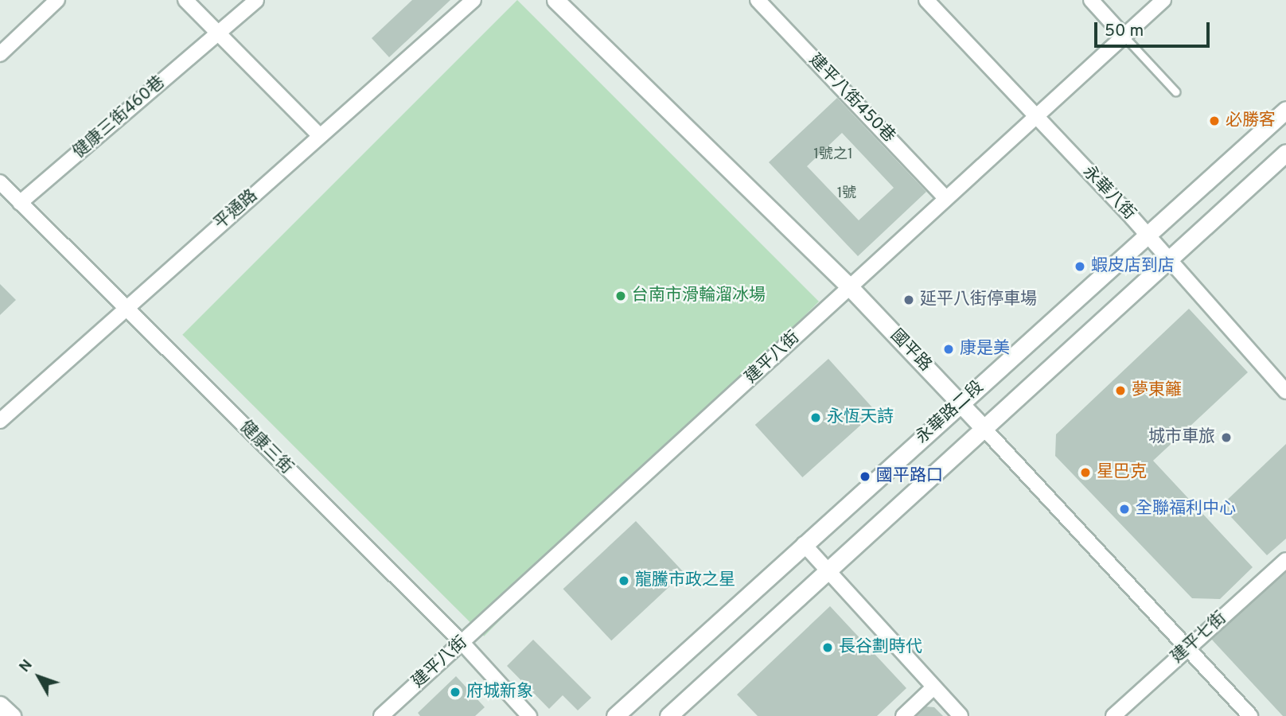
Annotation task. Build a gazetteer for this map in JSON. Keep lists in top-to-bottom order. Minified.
{"streets":{"street":["建平八街450巷","健康三街460巷","永華八街","平通路","國平路","建平八街","永華路二段","健康三街","建平七街"]},"crossings":[["建平八街450巷","建平八街"],["健康三街460巷","健康三街"],["永華八街","建平八街"],["永華八街","永華路二段"],["平通路","健康三街"],["國平路","建平八街"],["國平路","永華路二段"],["國平路","建平七街"],["建平八街","健康三街"]],"places":["必勝客","蝦皮店到店","台南市滑輪溜冰場","延平八街停車場","康是美","夢東籬","永恆天詩","城市車旅","星巴克","國平路口","全聯福利中心","龍騰市政之星","長谷劃時代","府城新象"],"house_numbers":["1號之1","1號"],"scale_bar":"50 m","north":"top left"}
